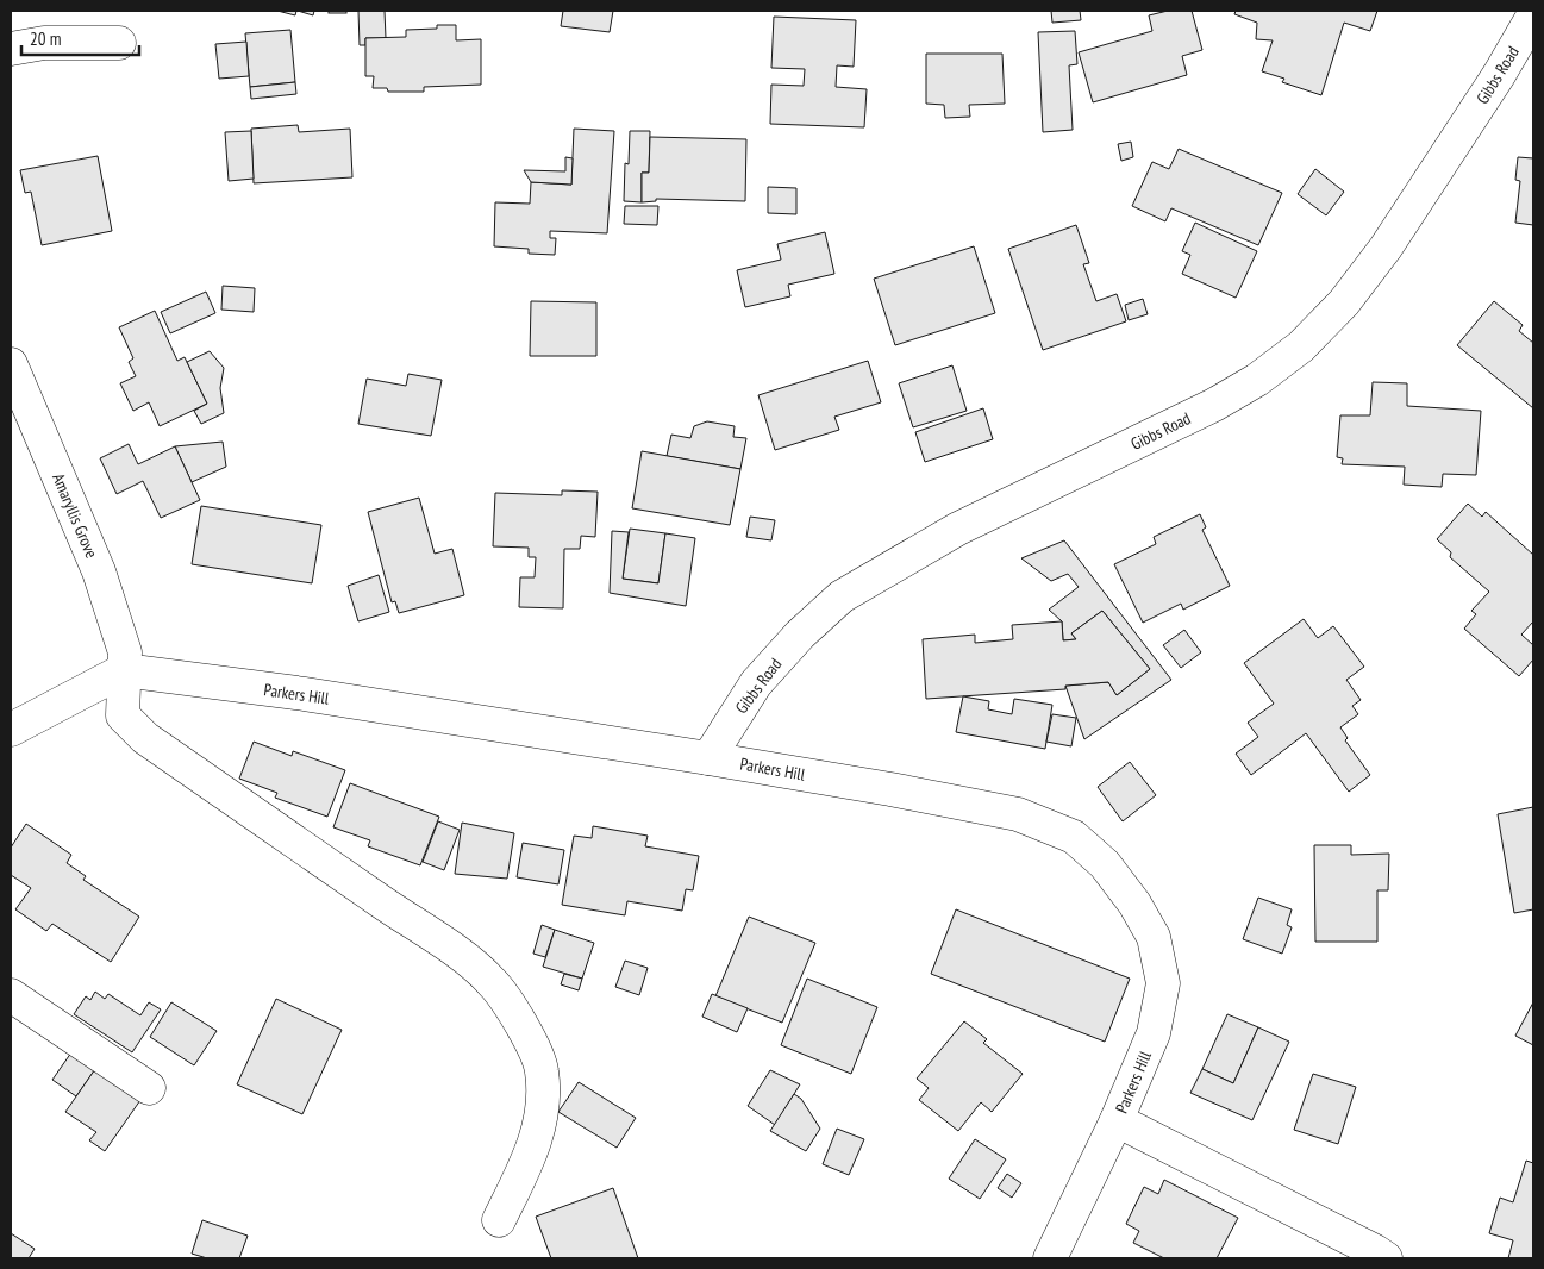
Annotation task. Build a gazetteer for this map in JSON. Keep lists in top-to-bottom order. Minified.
{"streets":{"street":["Gibbs Road","Amaryllis Grove","Parkers Hill"]},"crossings":[["Gibbs Road","Parkers Hill"],["Amaryllis Grove","Parkers Hill"]],"scale_bar":"20 m"}
